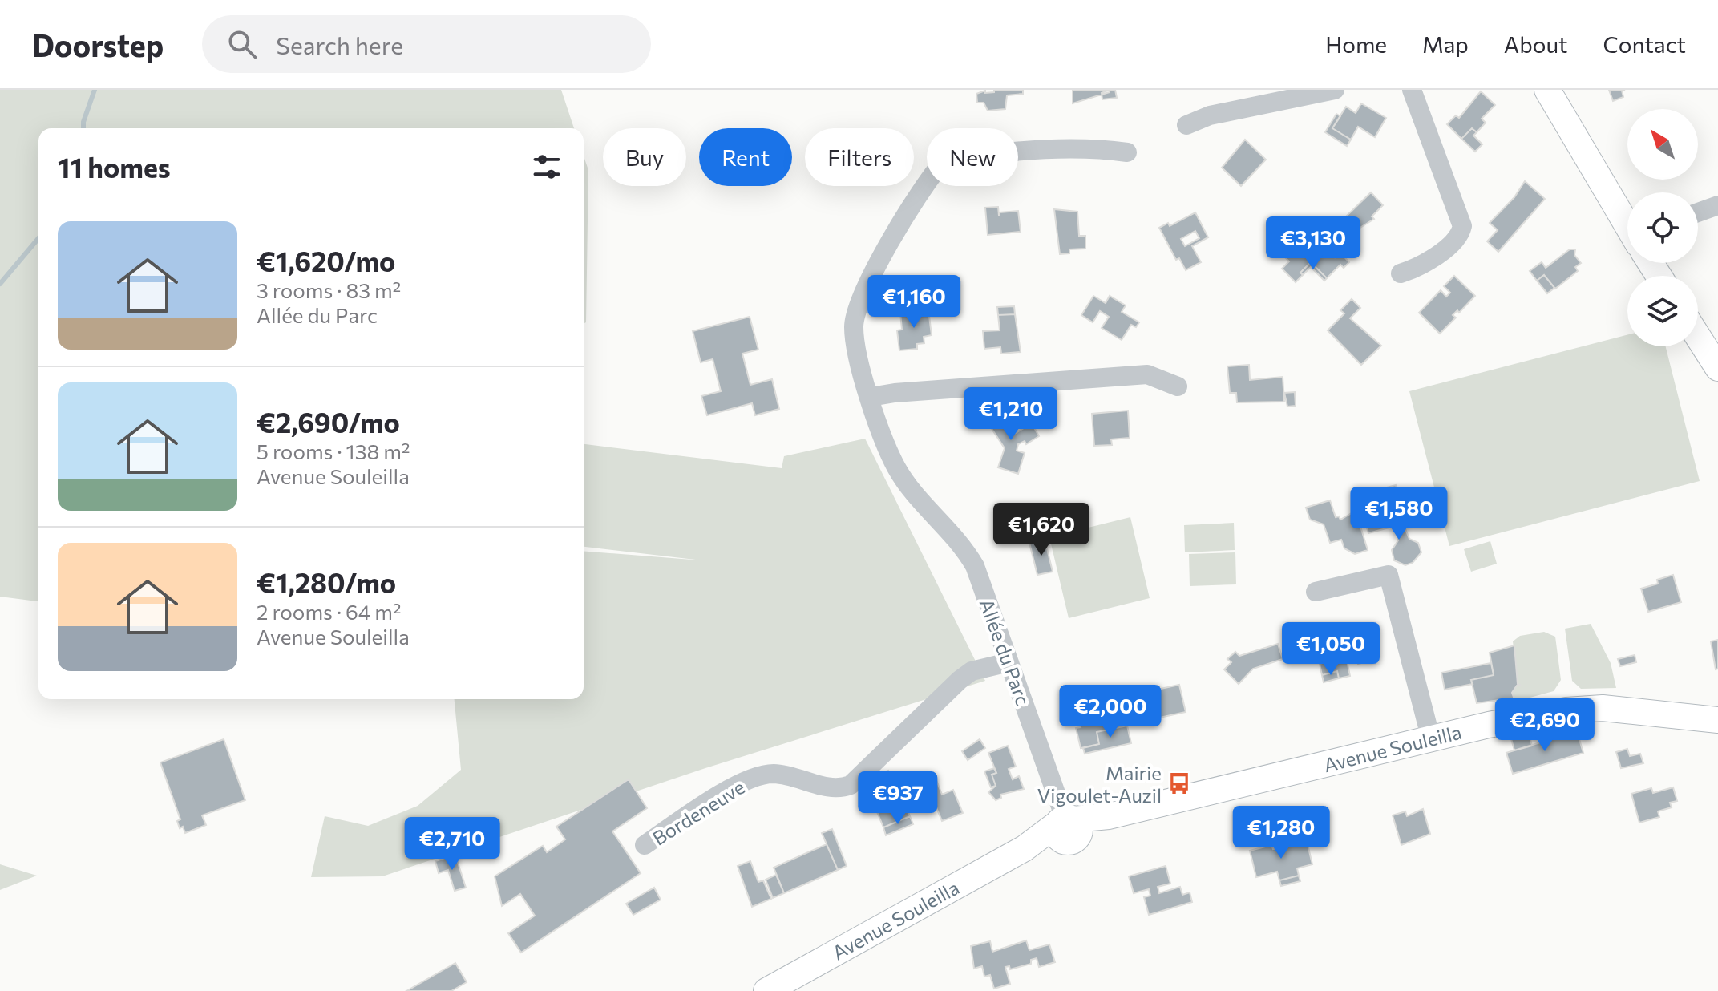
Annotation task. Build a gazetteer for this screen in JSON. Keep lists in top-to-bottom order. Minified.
{"streets":{"street":["Allée du Parc","Avenue Souleilla","Bordeneuve"]},"crossings":[["Allée du Parc","Avenue Souleilla"],["Allée du Parc","Bordeneuve"]],"places":{"bus stop":["Mairie Vigoulet-Auzil"]},"north":"top left","page":{"header":"Doorstep","search":"Search here","nav":["Home","Map","About","Contact"],"chip":["Buy","Rent","Filters","New"],"heading":"11 homes","list":[{"name":"€1,620/mo","note":"3 rooms · 83 m² · Allée du Parc"},{"name":"€2,690/mo","note":"5 rooms · 138 m² · Avenue Souleilla"},{"name":"€1,280/mo","note":"2 rooms · 64 m² · Avenue Souleilla"}],"price":["€3,130","€1,160","€1,210","€1,580","€1,620","€1,050","€2,000","€2,690","€937","€1,280","€2,710"]}}
